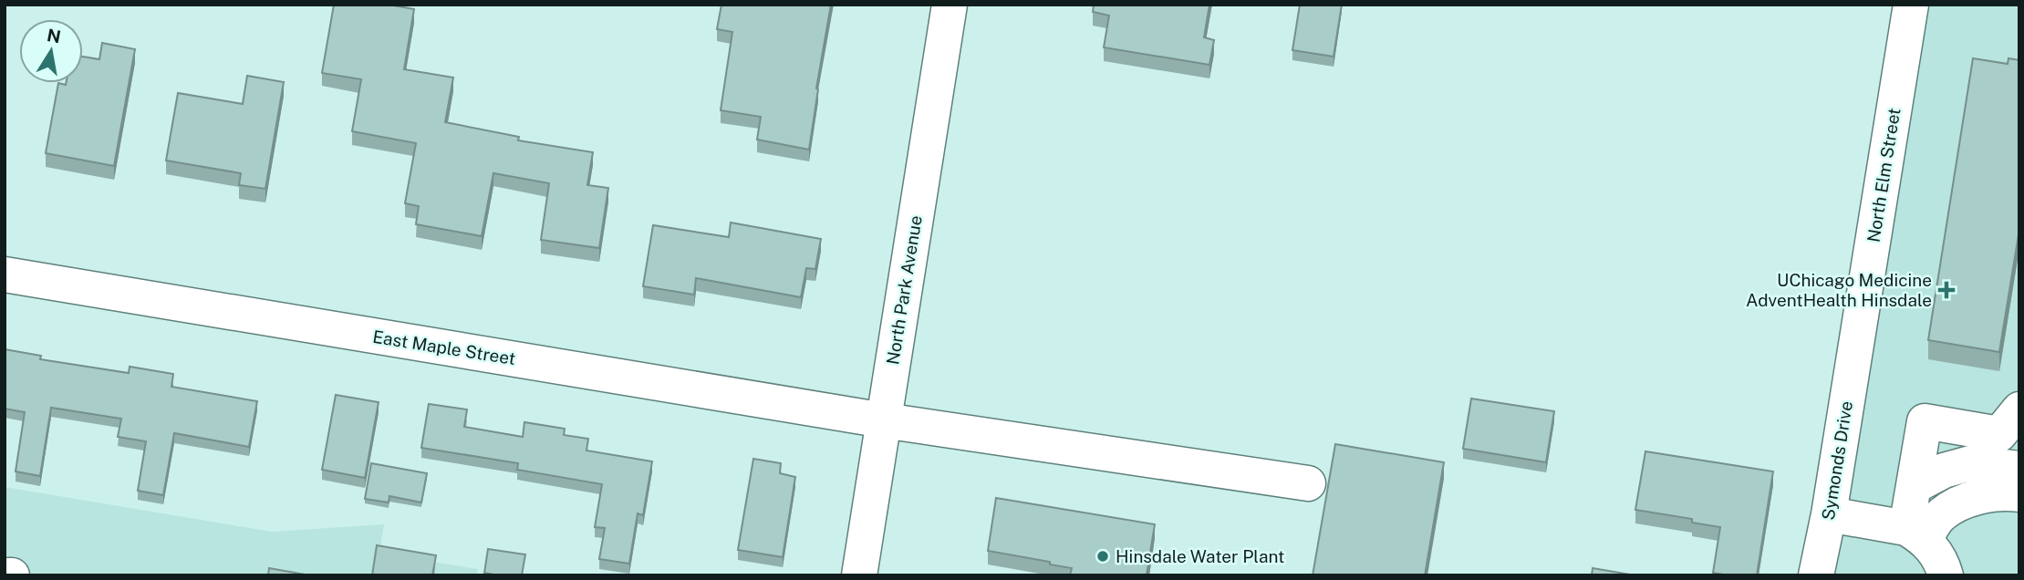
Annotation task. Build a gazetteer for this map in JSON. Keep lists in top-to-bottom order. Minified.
{"streets":{"street":["North Elm Street","North Park Avenue","East Maple Street","Symonds Drive"]},"crossings":[["North Elm Street","Symonds Drive"],["North Park Avenue","East Maple Street"]],"places":{"health":["UChicago Medicine AdventHealth Hinsdale"],"other":["Hinsdale Water Plant"]},"north":"top"}
